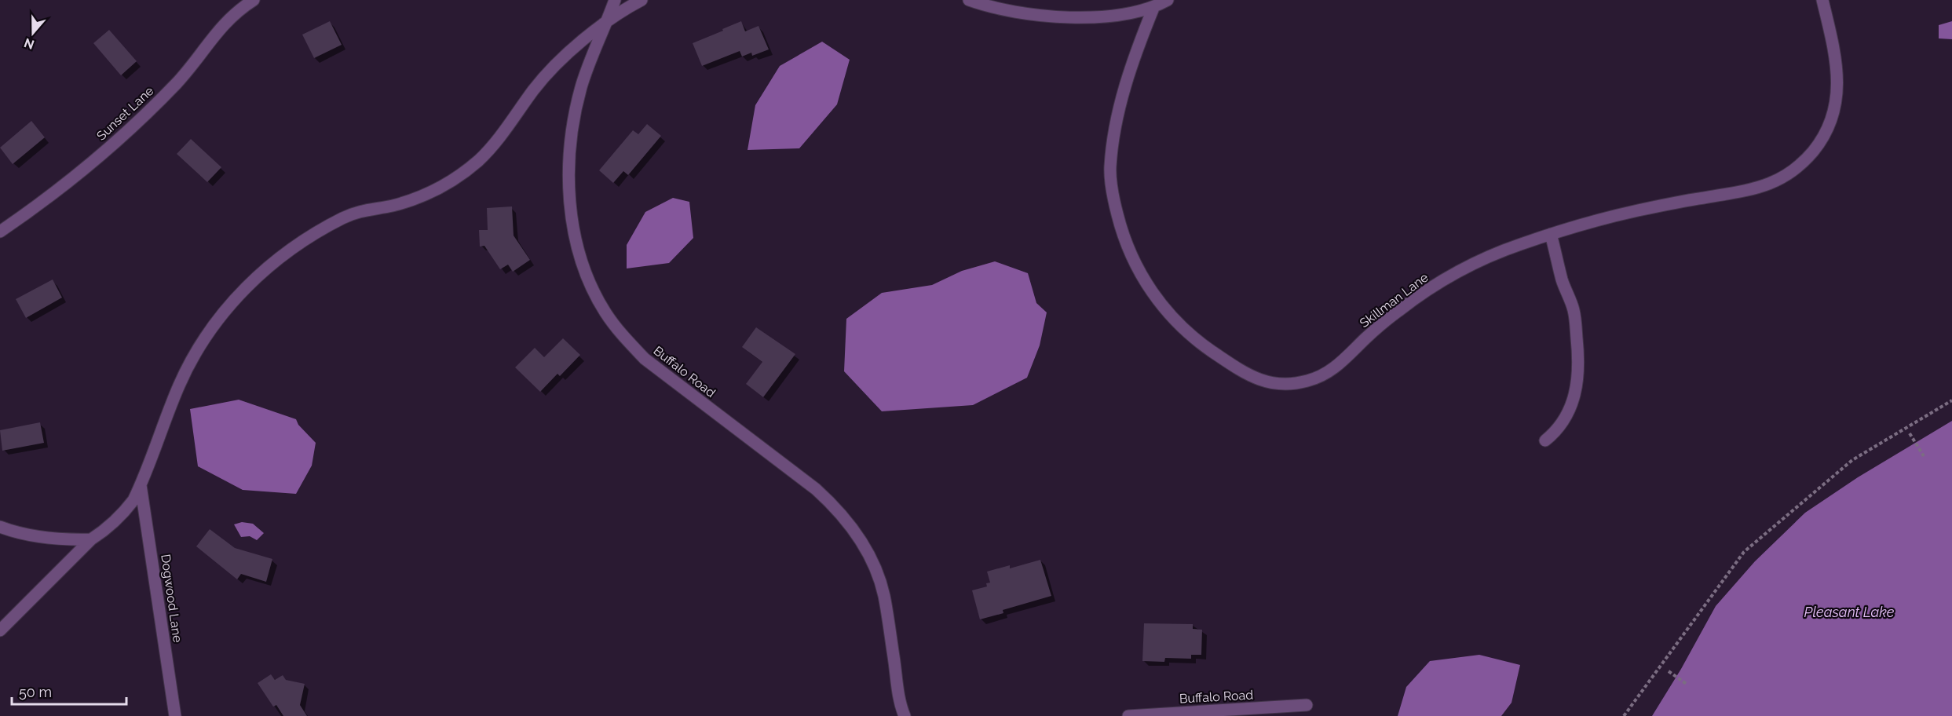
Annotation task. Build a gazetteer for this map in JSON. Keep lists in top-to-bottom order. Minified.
{"streets":{"street":["Sunset Lane","Skillman Lane","Buffalo Road","Dogwood Lane"]},"water":["Pleasant Lake"],"scale_bar":"50 m","north":"bottom"}
